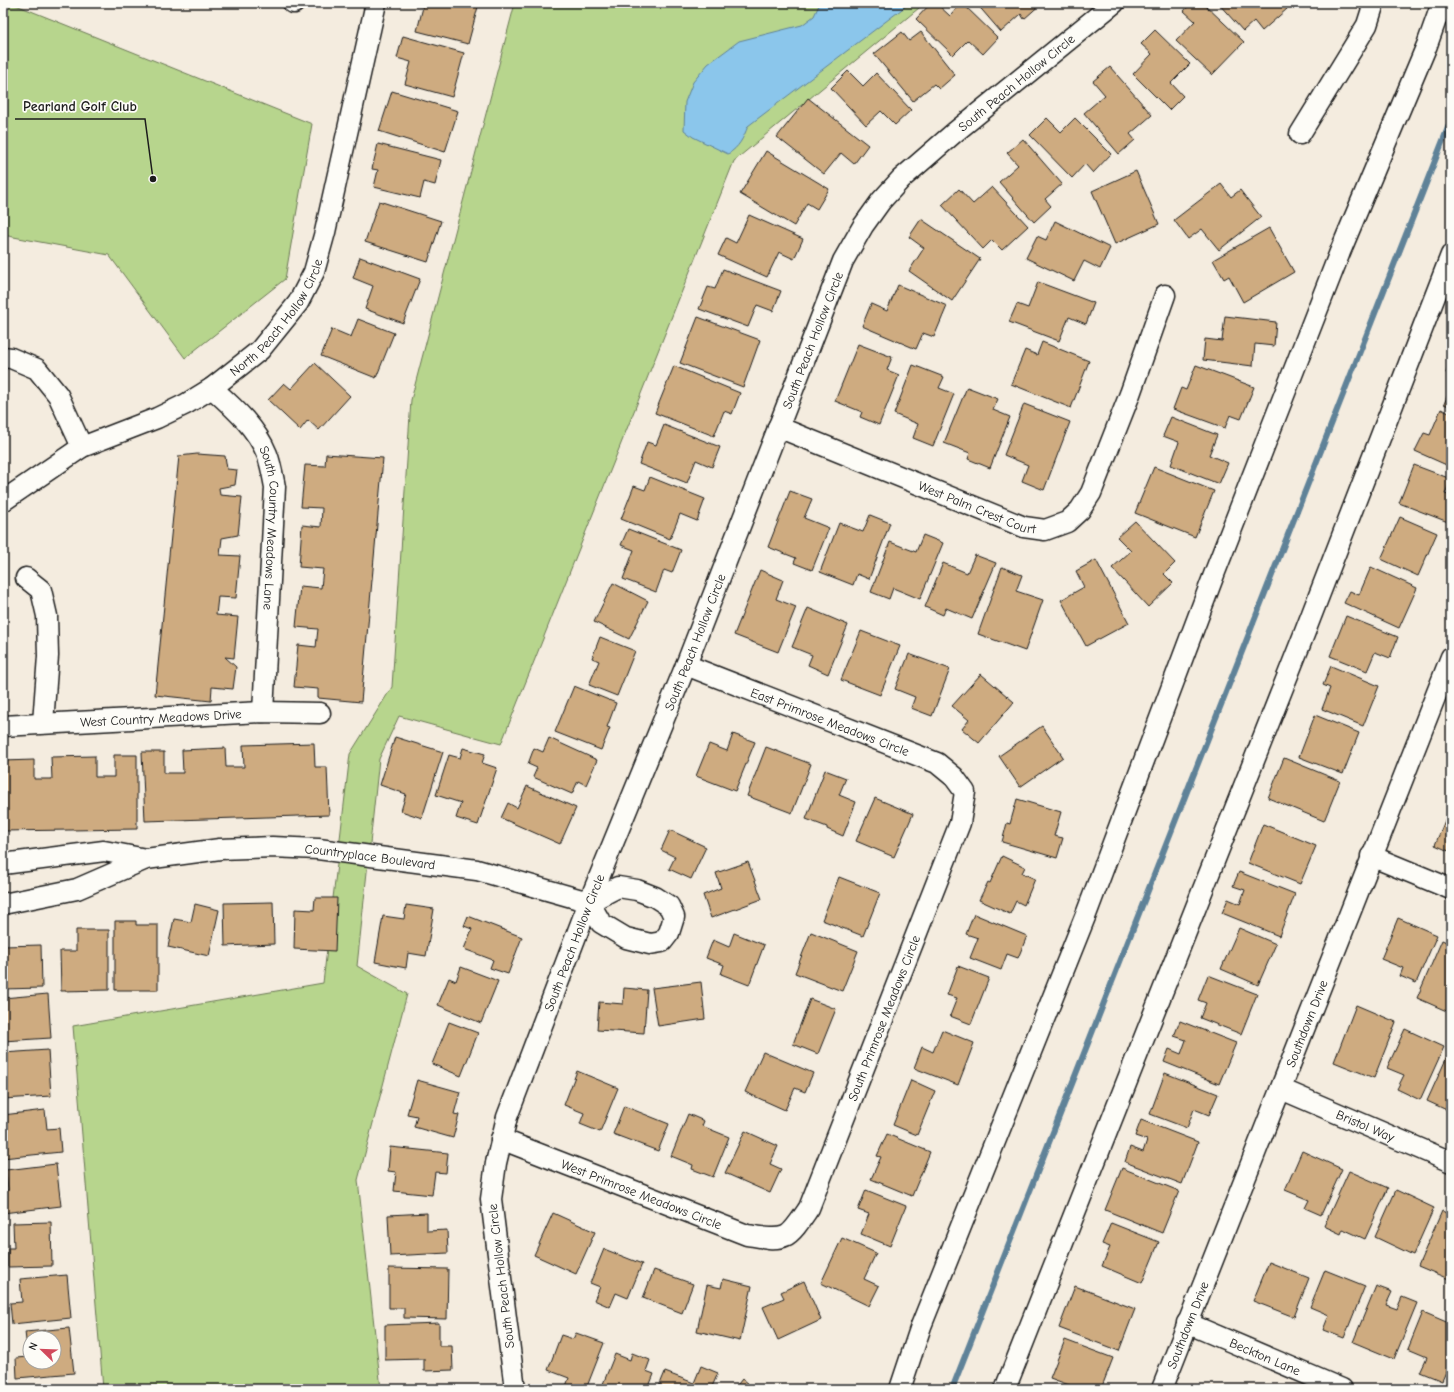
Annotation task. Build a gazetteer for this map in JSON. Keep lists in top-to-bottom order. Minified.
{"streets":{"street":["South Peach Hollow Circle","North Peach Hollow Circle","West Palm Crest Court","South Country Meadows Lane","West Country Meadows Drive","East Primrose Meadows Circle","Countryplace Boulevard","South Primrose Meadows Circle","Southdown Drive","Bristol Way","West Primrose Meadows Circle","Beckton Lane"]},"crossings":[["South Peach Hollow Circle","West Palm Crest Court"],["South Peach Hollow Circle","East Primrose Meadows Circle"],["South Peach Hollow Circle","Countryplace Boulevard"],["South Peach Hollow Circle","West Primrose Meadows Circle"],["North Peach Hollow Circle","South Country Meadows Lane"],["South Country Meadows Lane","West Country Meadows Drive"],["East Primrose Meadows Circle","South Primrose Meadows Circle"],["South Primrose Meadows Circle","West Primrose Meadows Circle"],["Southdown Drive","Bristol Way"],["Southdown Drive","Beckton Lane"]],"places":["Pearland Golf Club"],"north":"top left"}
